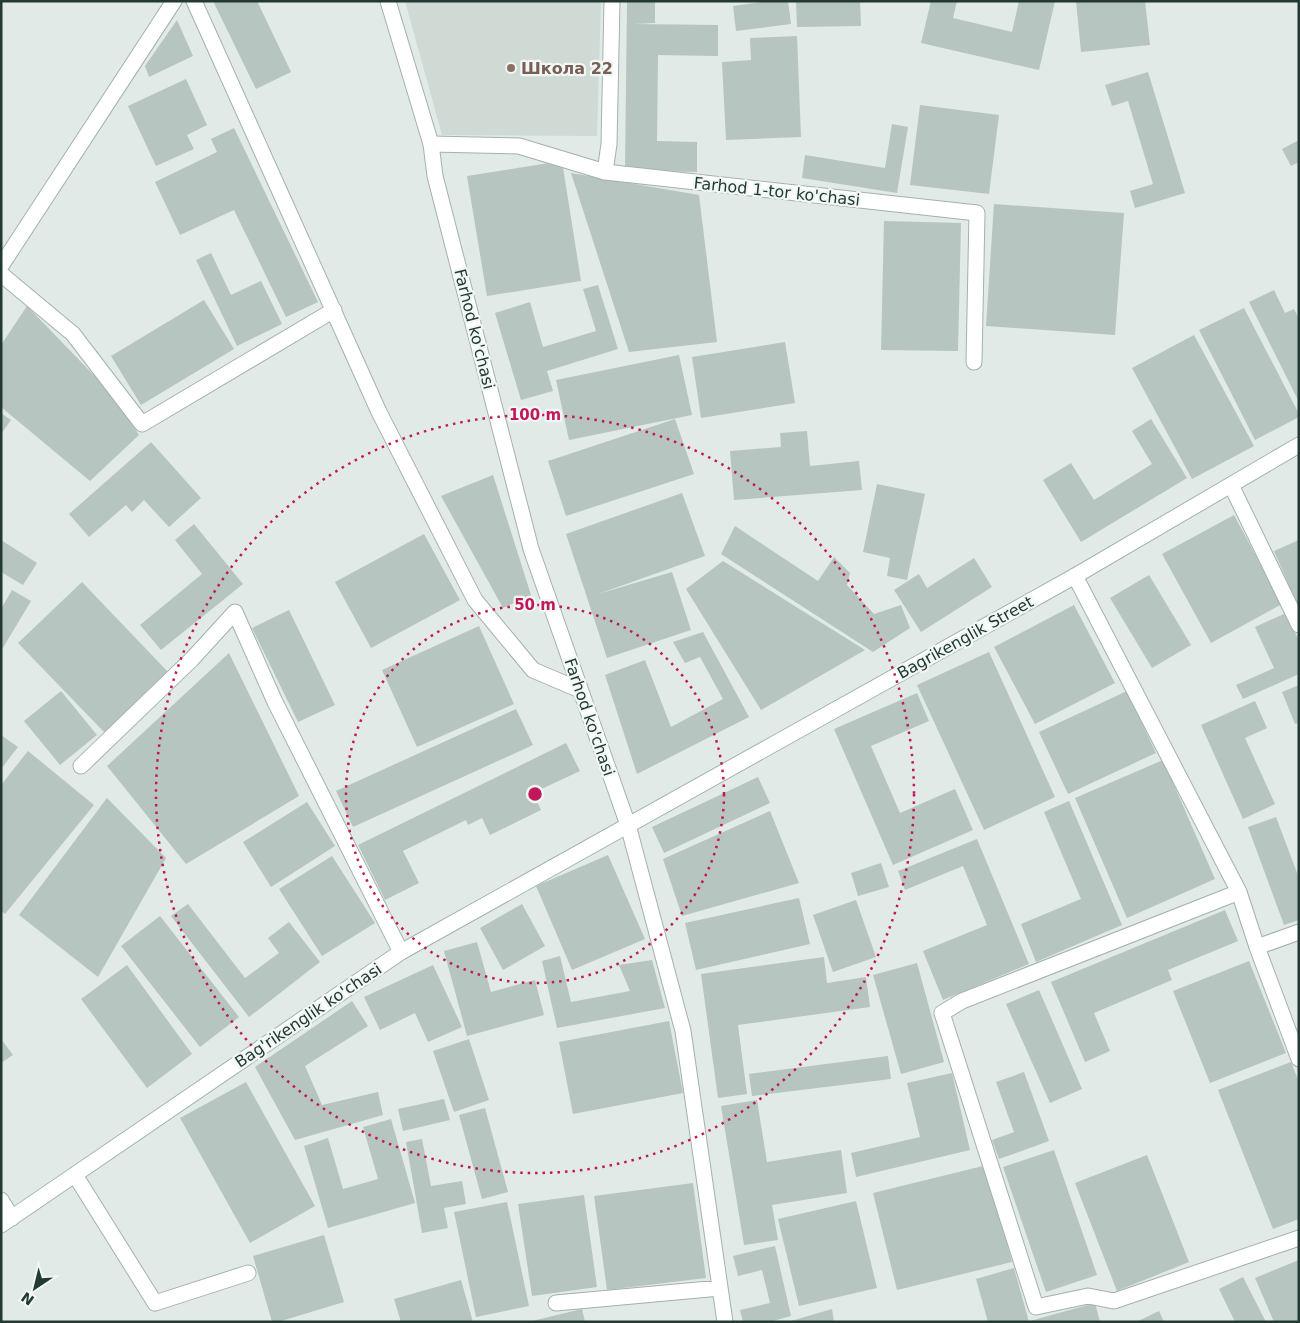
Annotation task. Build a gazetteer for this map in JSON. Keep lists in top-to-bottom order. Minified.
{"streets":{"street":["Farhod 1-tor ko'chasi","Farhod ko'chasi","Bagrikenglik Street","Bag'rikenglik ko'chasi"]},"crossings":[["Farhod 1-tor ko'chasi","Farhod ko'chasi"],["Farhod ko'chasi","Bagrikenglik Street"],["Farhod ko'chasi","Bag'rikenglik ko'chasi"],["Bagrikenglik Street","Bag'rikenglik ko'chasi"]],"places":["Школа 22"],"north":"bottom left","rings":["100 m","50 m"]}
